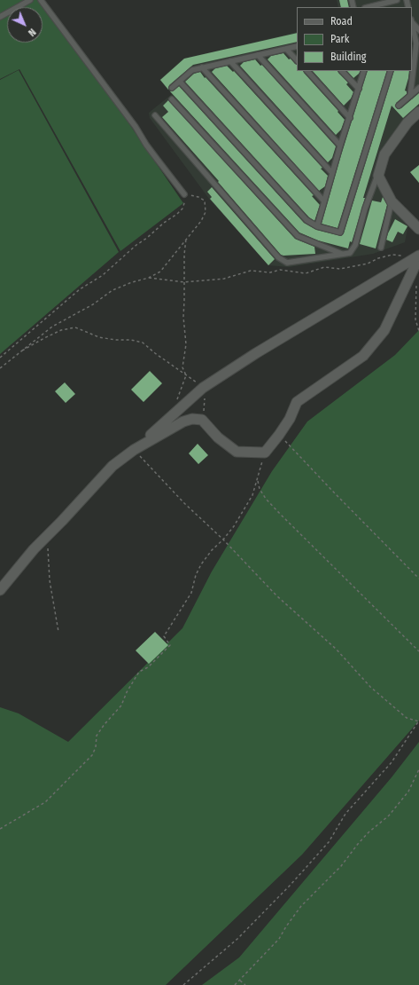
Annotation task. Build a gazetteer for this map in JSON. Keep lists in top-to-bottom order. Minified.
{"legend":["Road","Park","Building"],"north":"bottom right"}
